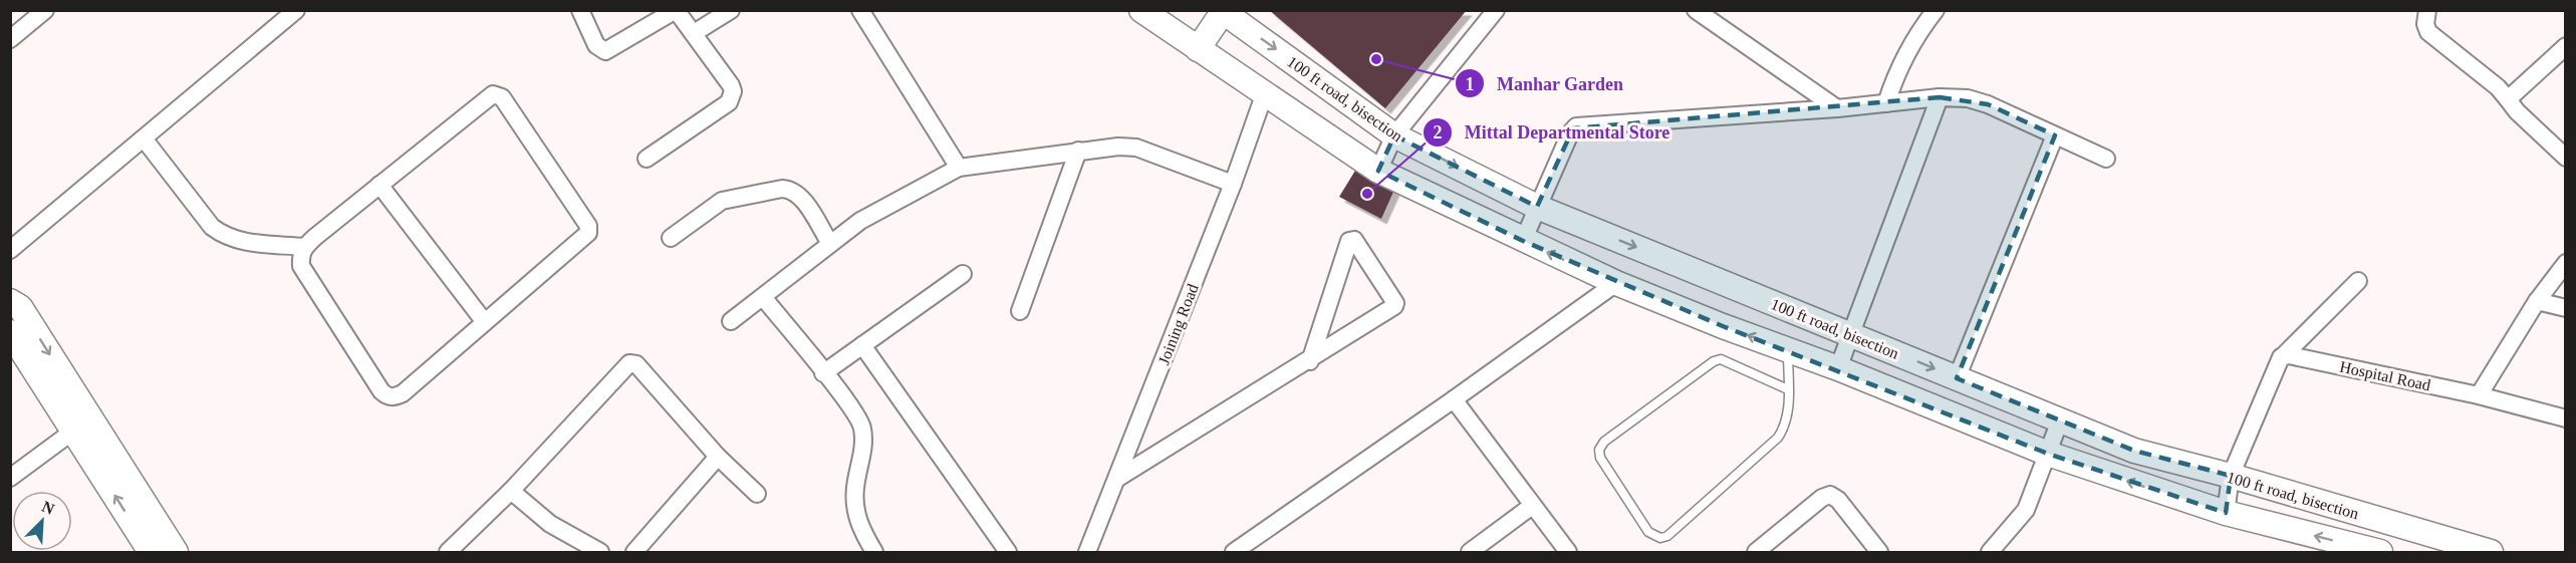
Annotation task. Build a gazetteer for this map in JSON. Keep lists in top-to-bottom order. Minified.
{"streets":{"street":["100 ft road, bisection","Joining Road","Hospital Road"]},"crossings":[["100 ft road, bisection","Joining Road"]],"places":["Manhar Garden","Mittal Departmental Store"],"north":"top right"}
